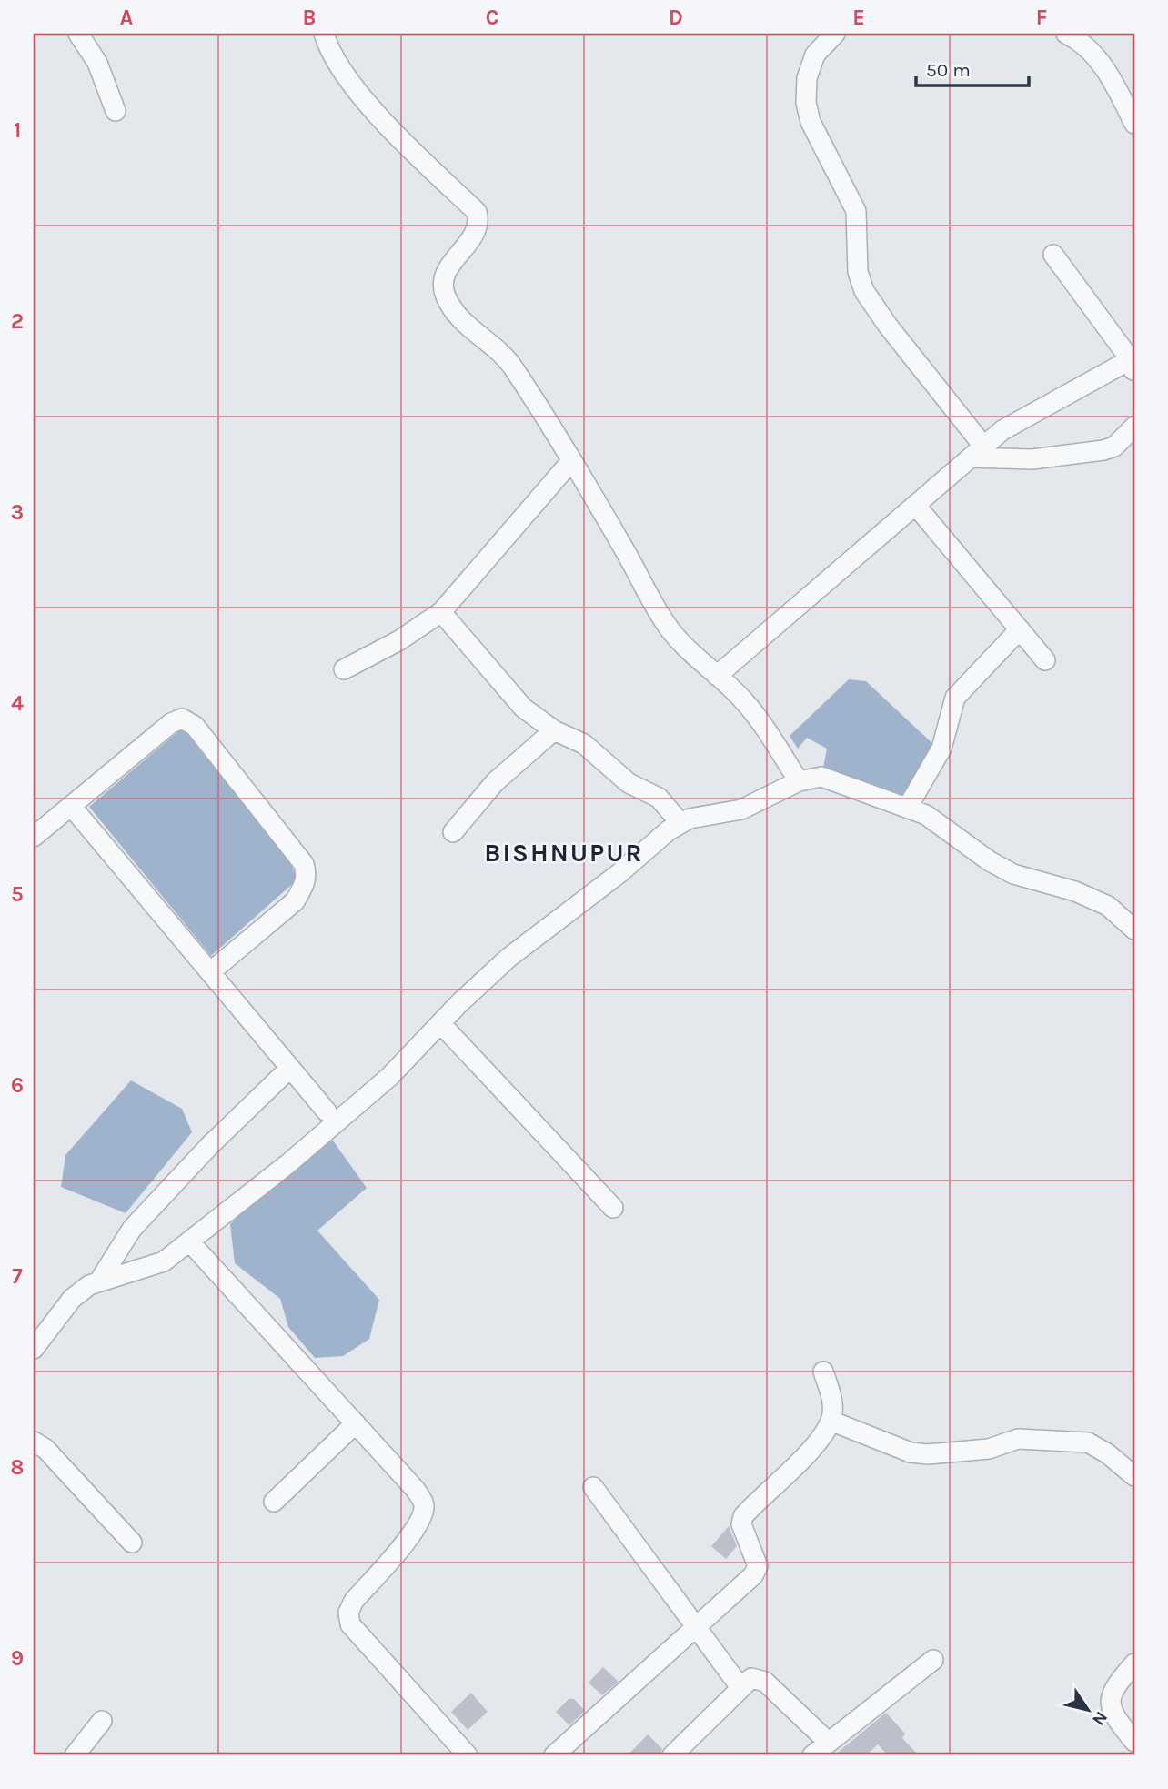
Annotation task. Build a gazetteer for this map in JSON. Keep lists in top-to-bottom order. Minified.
{"districts":["BISHNUPUR"],"scale_bar":"50 m","north":"bottom right","grid":{"columns":["A","B","C","D","E","F"],"rows":["1","2","3","4","5","6","7","8","9"]}}
